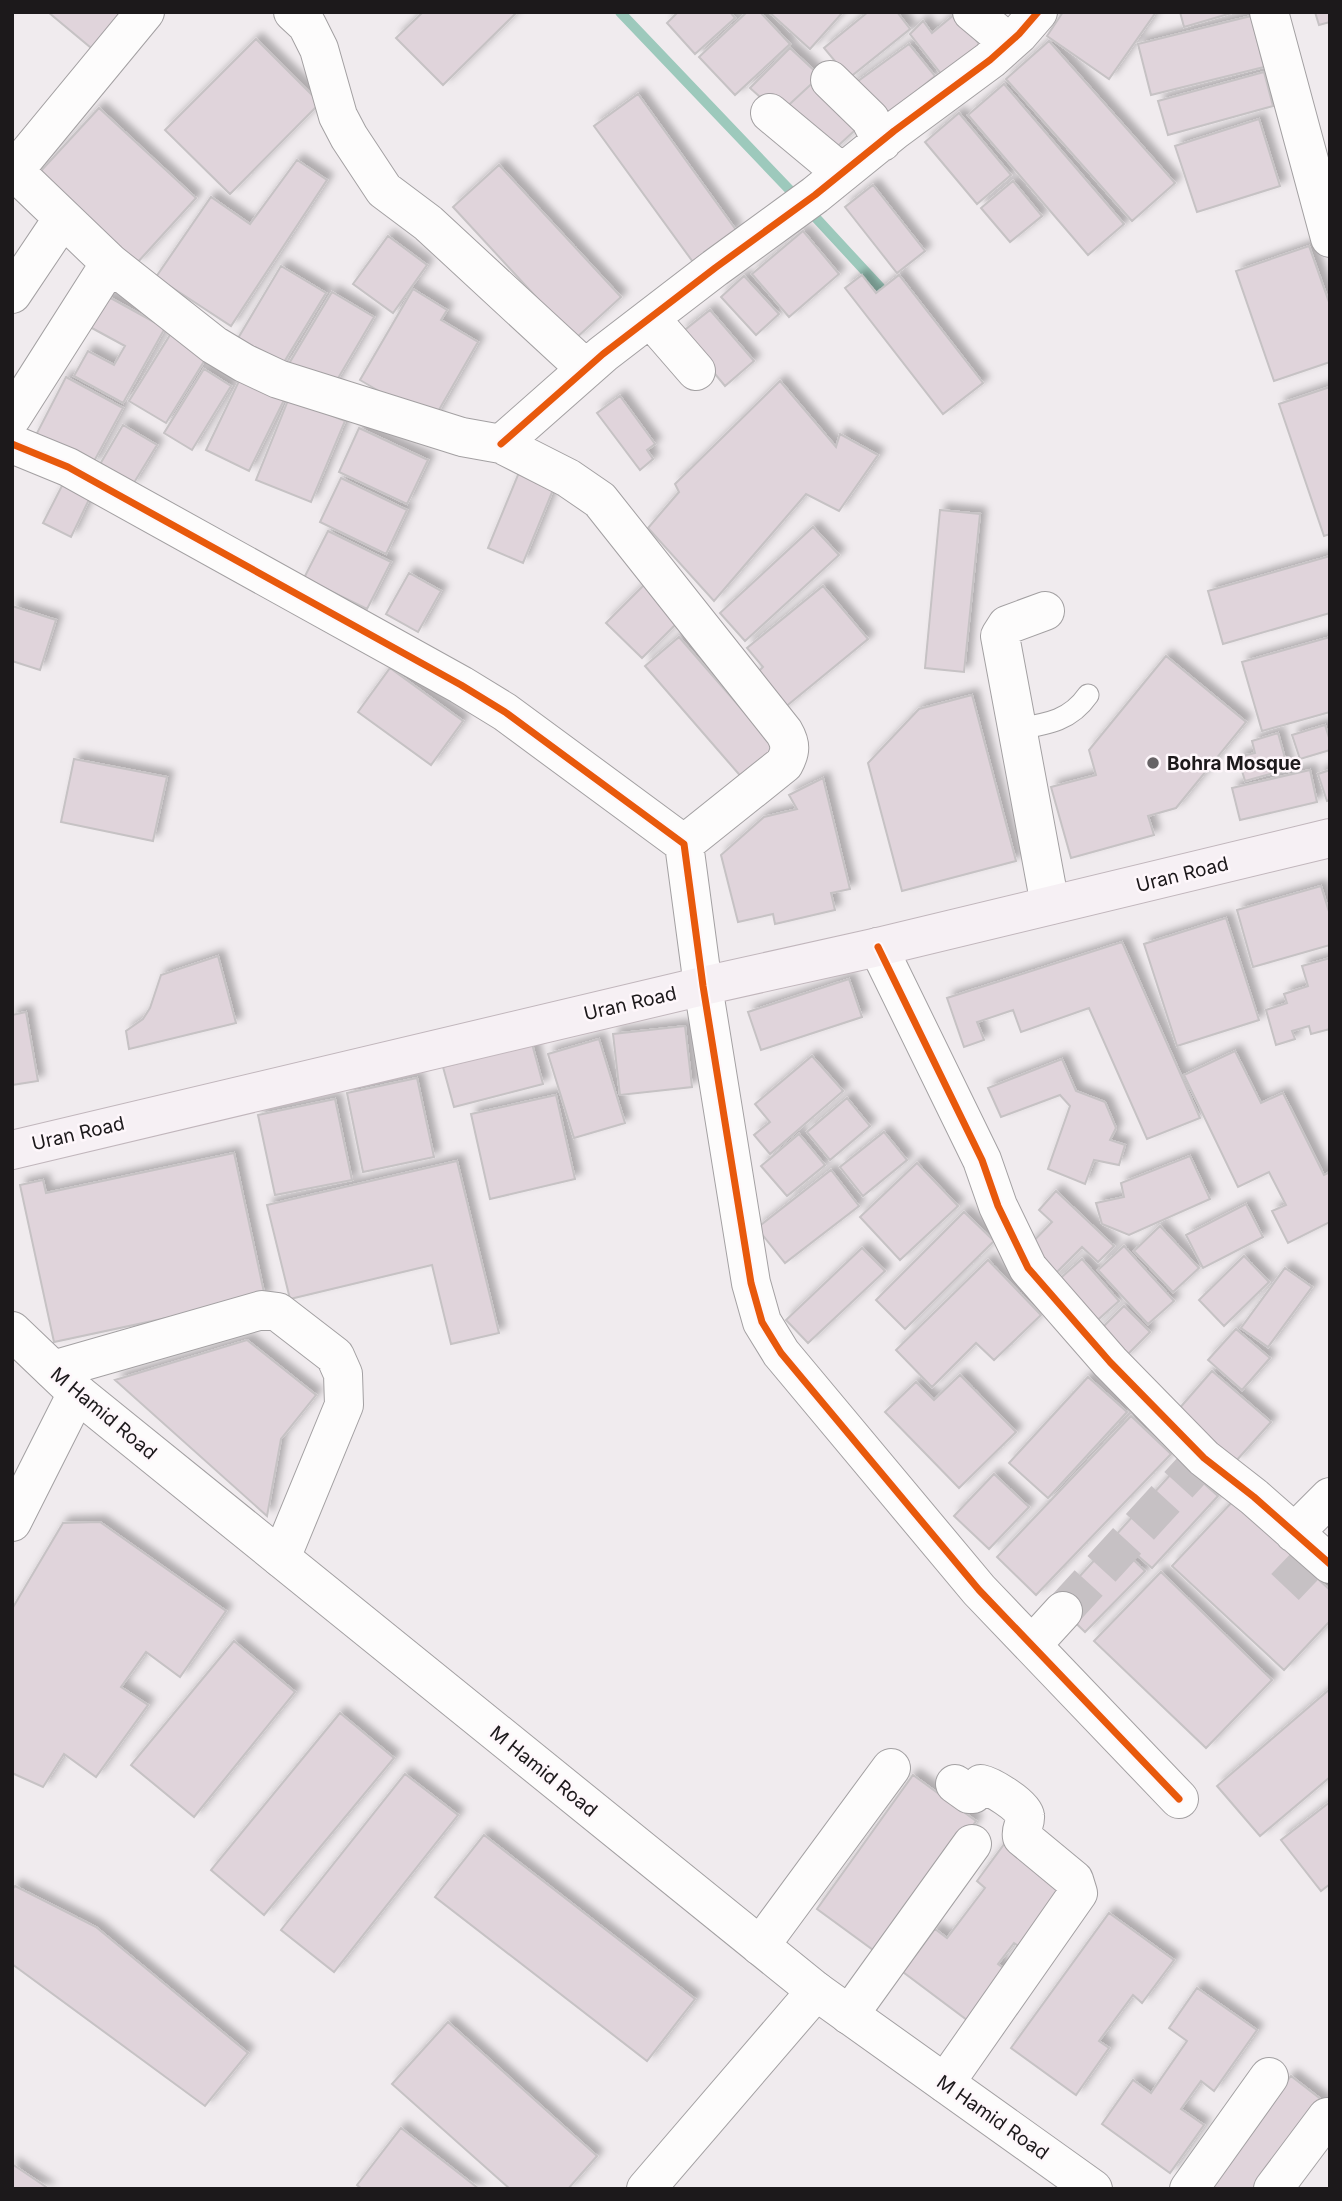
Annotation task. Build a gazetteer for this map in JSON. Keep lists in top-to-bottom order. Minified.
{"streets":{"main road":["Uran Road"],"street":["M Hamid Road"]},"places":["Bohra Mosque"]}
